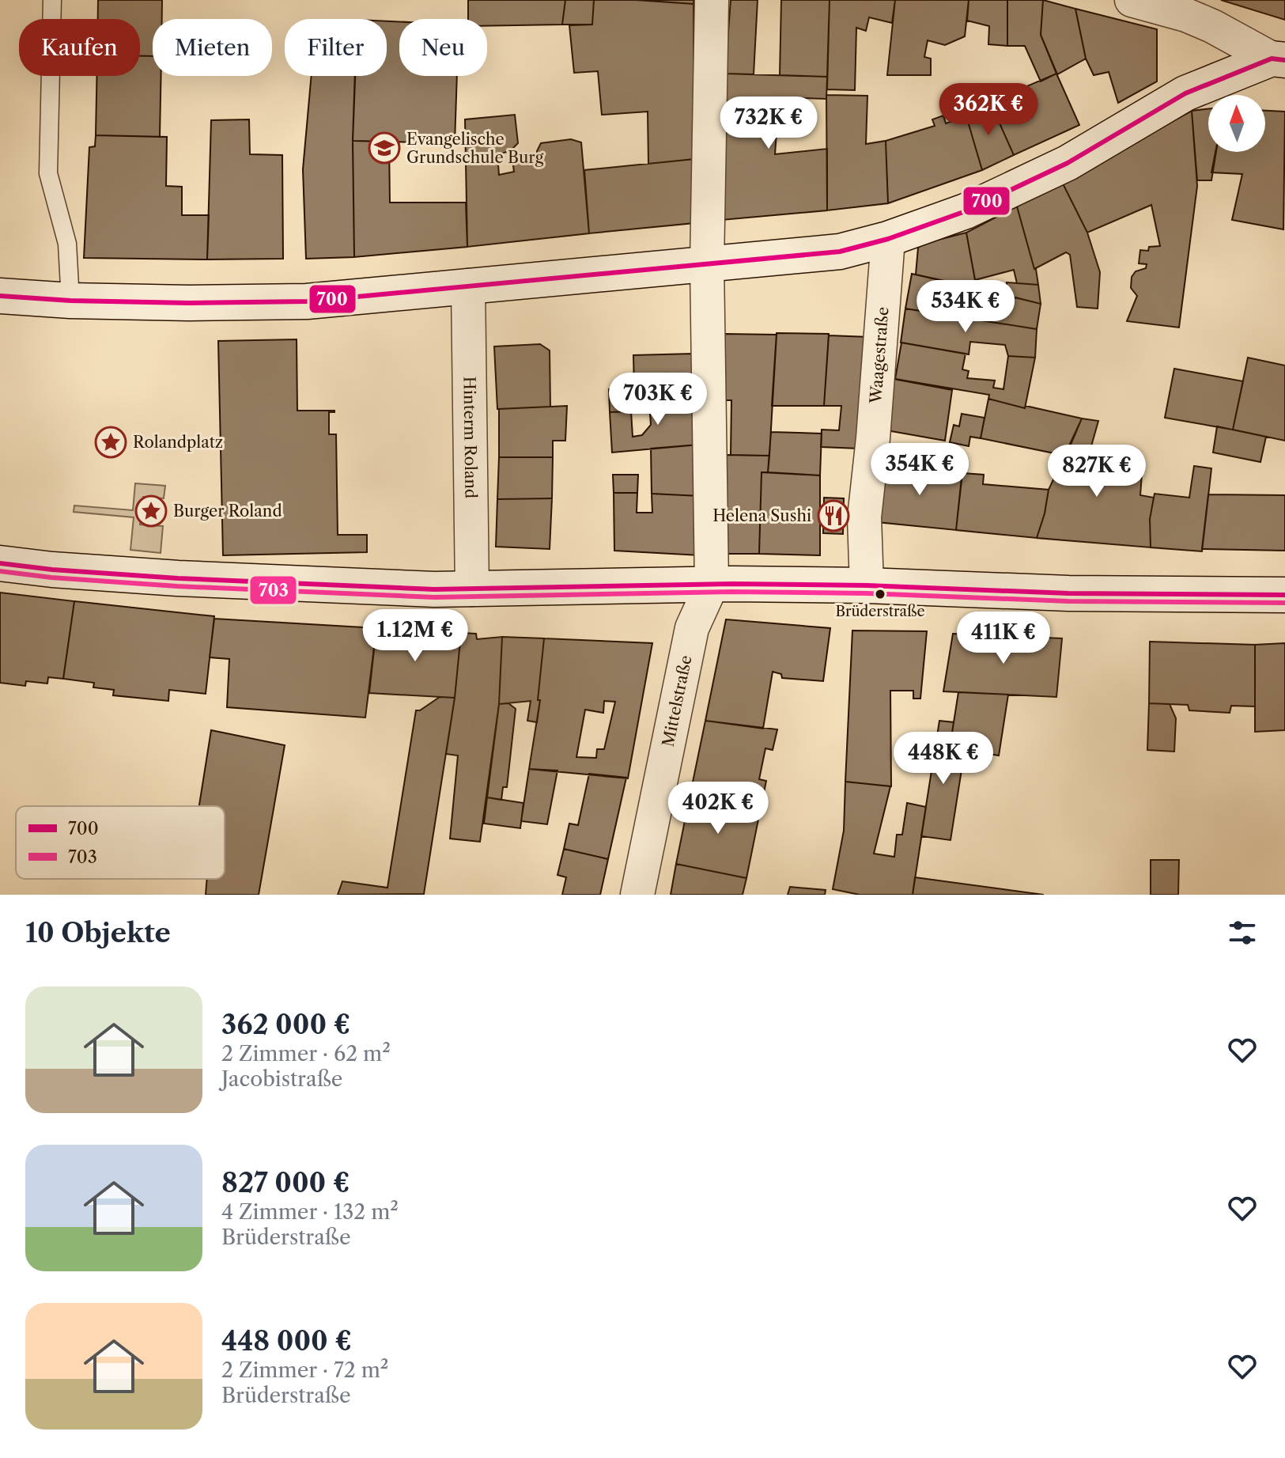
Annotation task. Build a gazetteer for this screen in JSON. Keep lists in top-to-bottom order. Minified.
{"streets":{"street":["Waagestraße","Hinterm Roland","Mittelstraße"]},"places":{"school or university":["Evangelische Grundschule Burg"],"place":["Rolandplatz","Burger Roland"],"restaurant":["Helena Sushi"],"other":["Brüderstraße"]},"lines":["transit line 700","transit line 703"],"legend":["700","703"],"north":"top","page":{"chip":["Kaufen","Mieten","Filter","Neu"],"price":["362K €","732K €","534K €","703K €","354K €","827K €","1.12M €","411K €","448K €","402K €"],"heading":"10 Objekte","list":[{"name":"362 000 €","note":"2 Zimmer · 62 m² · Jacobistraße"},{"name":"827 000 €","note":"4 Zimmer · 132 m² · Brüderstraße"},{"name":"448 000 €","note":"2 Zimmer · 72 m² · Brüderstraße"}]}}
